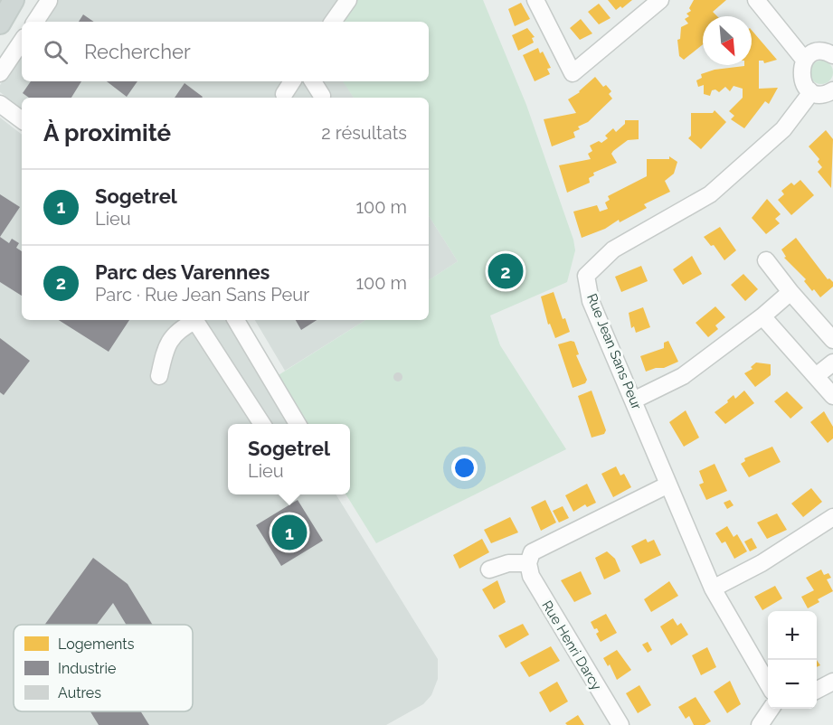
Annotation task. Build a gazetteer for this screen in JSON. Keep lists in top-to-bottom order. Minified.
{"streets":{"street":["Rue Jean Sans Peur","Rue Henri Darcy"]},"legend":["Logements","Industrie","Autres"],"north":"bottom right","page":{"search":"Rechercher","heading":["À proximité","2 résultats"],"list":[{"mark":"1","name":"Sogetrel","note":"Lieu","value":"100 m"},{"mark":"2","name":"Parc des Varennes","note":"Parc · Rue Jean Sans Peur","value":"100 m"}],"pins":["2","1"],"popup":["Sogetrel","Lieu"],"map_buttons":["+","−"]}}
